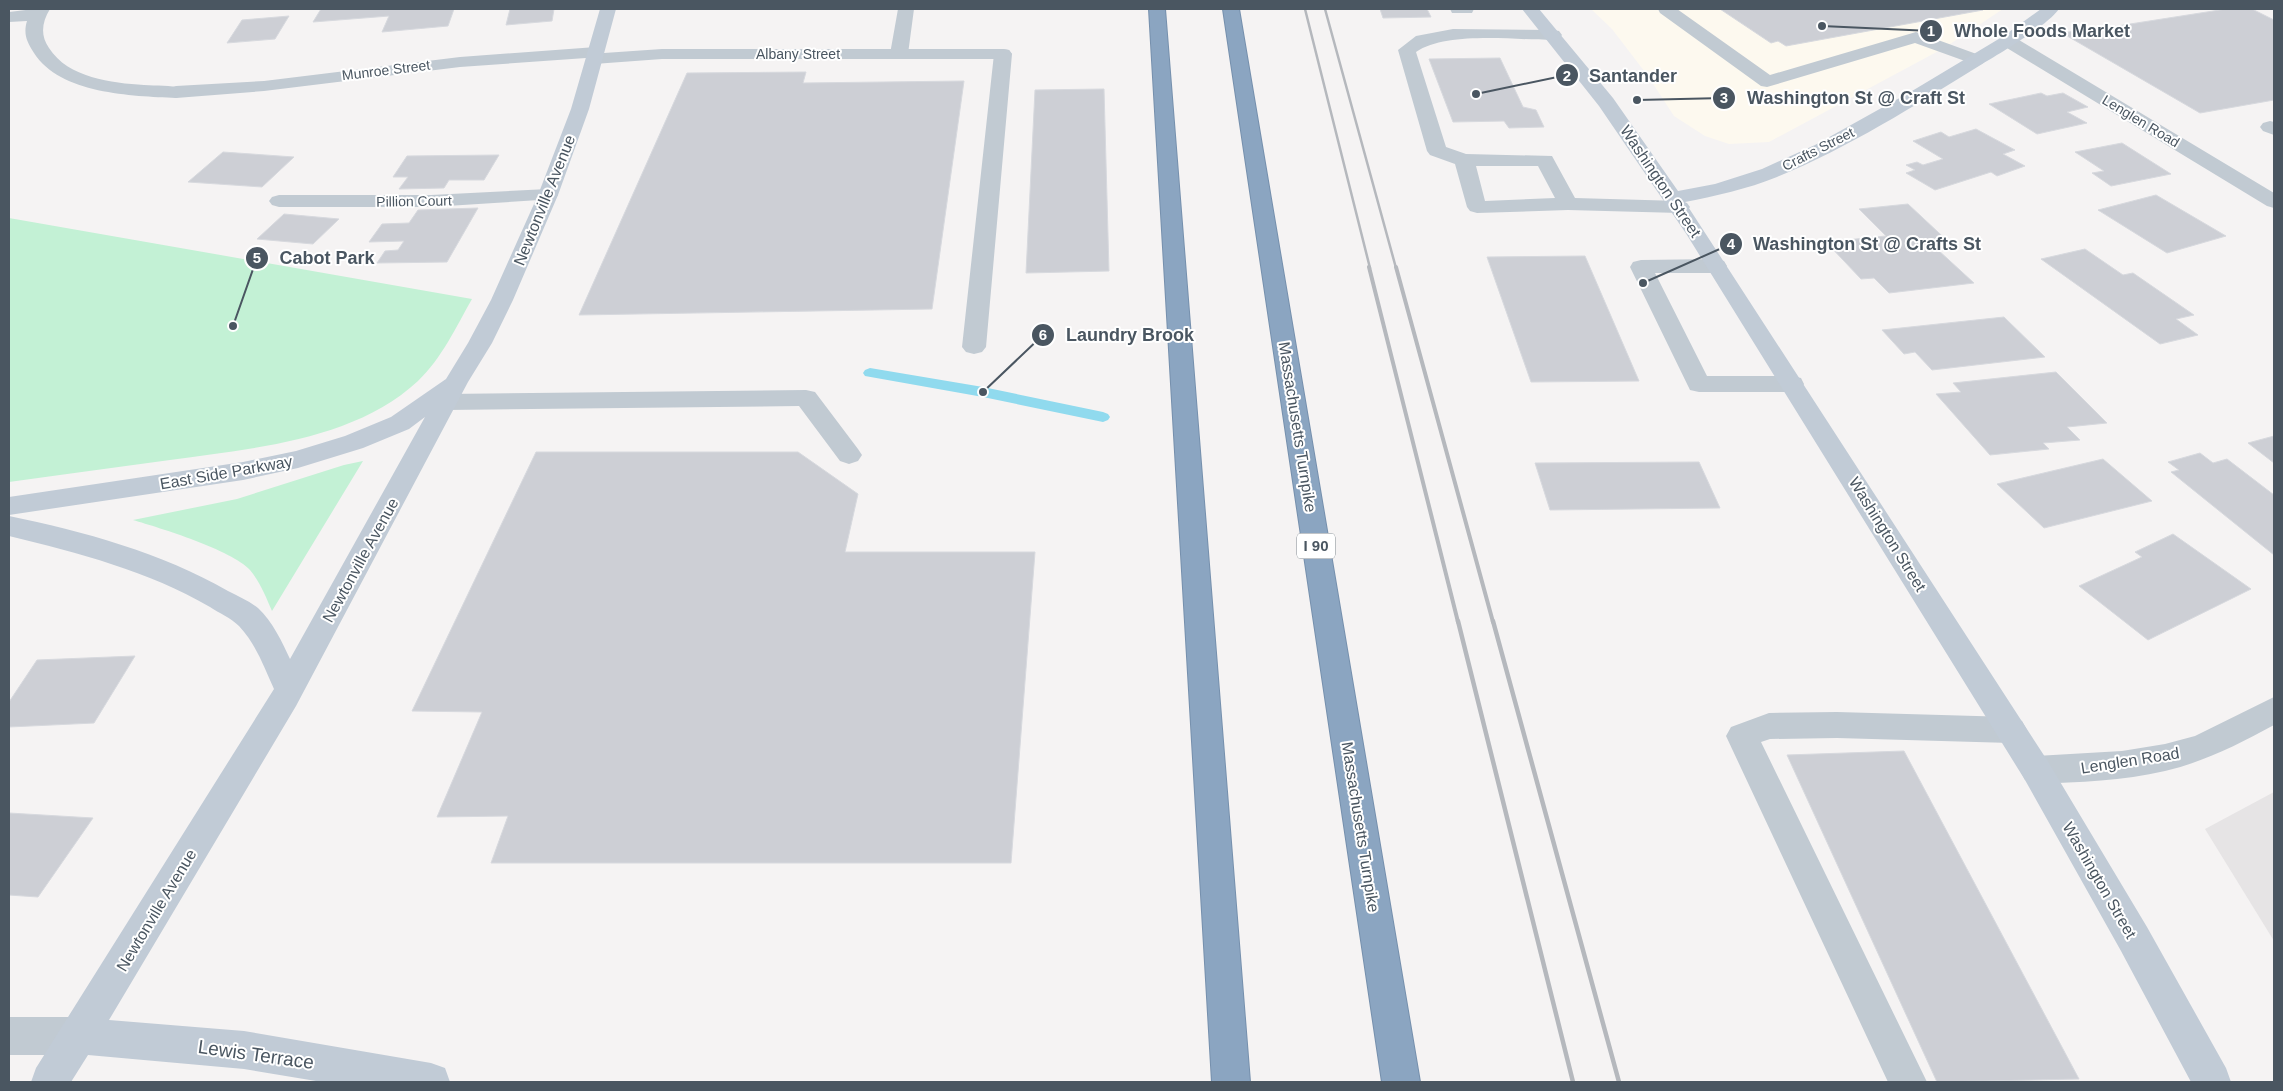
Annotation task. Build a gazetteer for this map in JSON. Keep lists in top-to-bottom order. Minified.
{"streets":{"highway":["Massachusetts Turnpike","I 90"],"main road":["Crafts Street","Washington Street","Newtonville Avenue","East Side Parkway","Lewis Terrace"],"street":["Albany Street","Munroe Street","Lenglen Road","Pillion Court"]},"crossings":[["Albany Street","Munroe Street"],["Albany Street","Newtonville Avenue"],["Munroe Street","Newtonville Avenue"],["Lenglen Road","Crafts Street"],["Lenglen Road","Washington Street"],["Crafts Street","Washington Street"],["Newtonville Avenue","Pillion Court"],["Newtonville Avenue","East Side Parkway"],["Newtonville Avenue","Lewis Terrace"]],"places":["Whole Foods Market","Santander","Washington St @ Craft St","Washington St @ Crafts St","Cabot Park","Laundry Brook"]}
